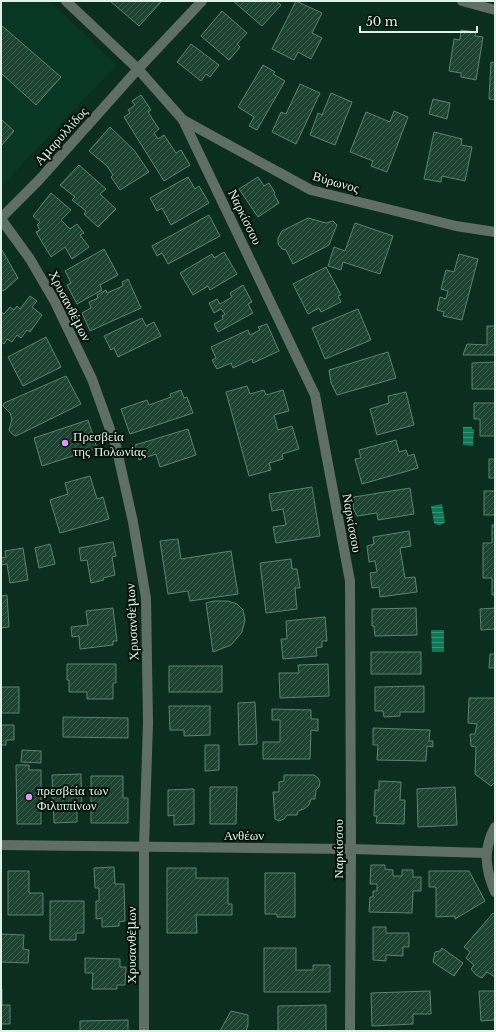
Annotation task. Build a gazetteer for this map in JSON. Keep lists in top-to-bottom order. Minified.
{"streets":{"street":["Αμαρυλλίδος","Βύρωνος","Ναρκίσσου","Χρυσανθέμων","Ανθέων"]},"crossings":[["Αμαρυλλίδος","Ναρκίσσου"],["Αμαρυλλίδος","Χρυσανθέμων"],["Βύρωνος","Ναρκίσσου"],["Ναρκίσσου","Ανθέων"],["Χρυσανθέμων","Ανθέων"]],"places":["Πρεσβεία της Πολωνίας","πρεσβεία των Φιλιππίνων"],"scale_bar":"50 m"}
